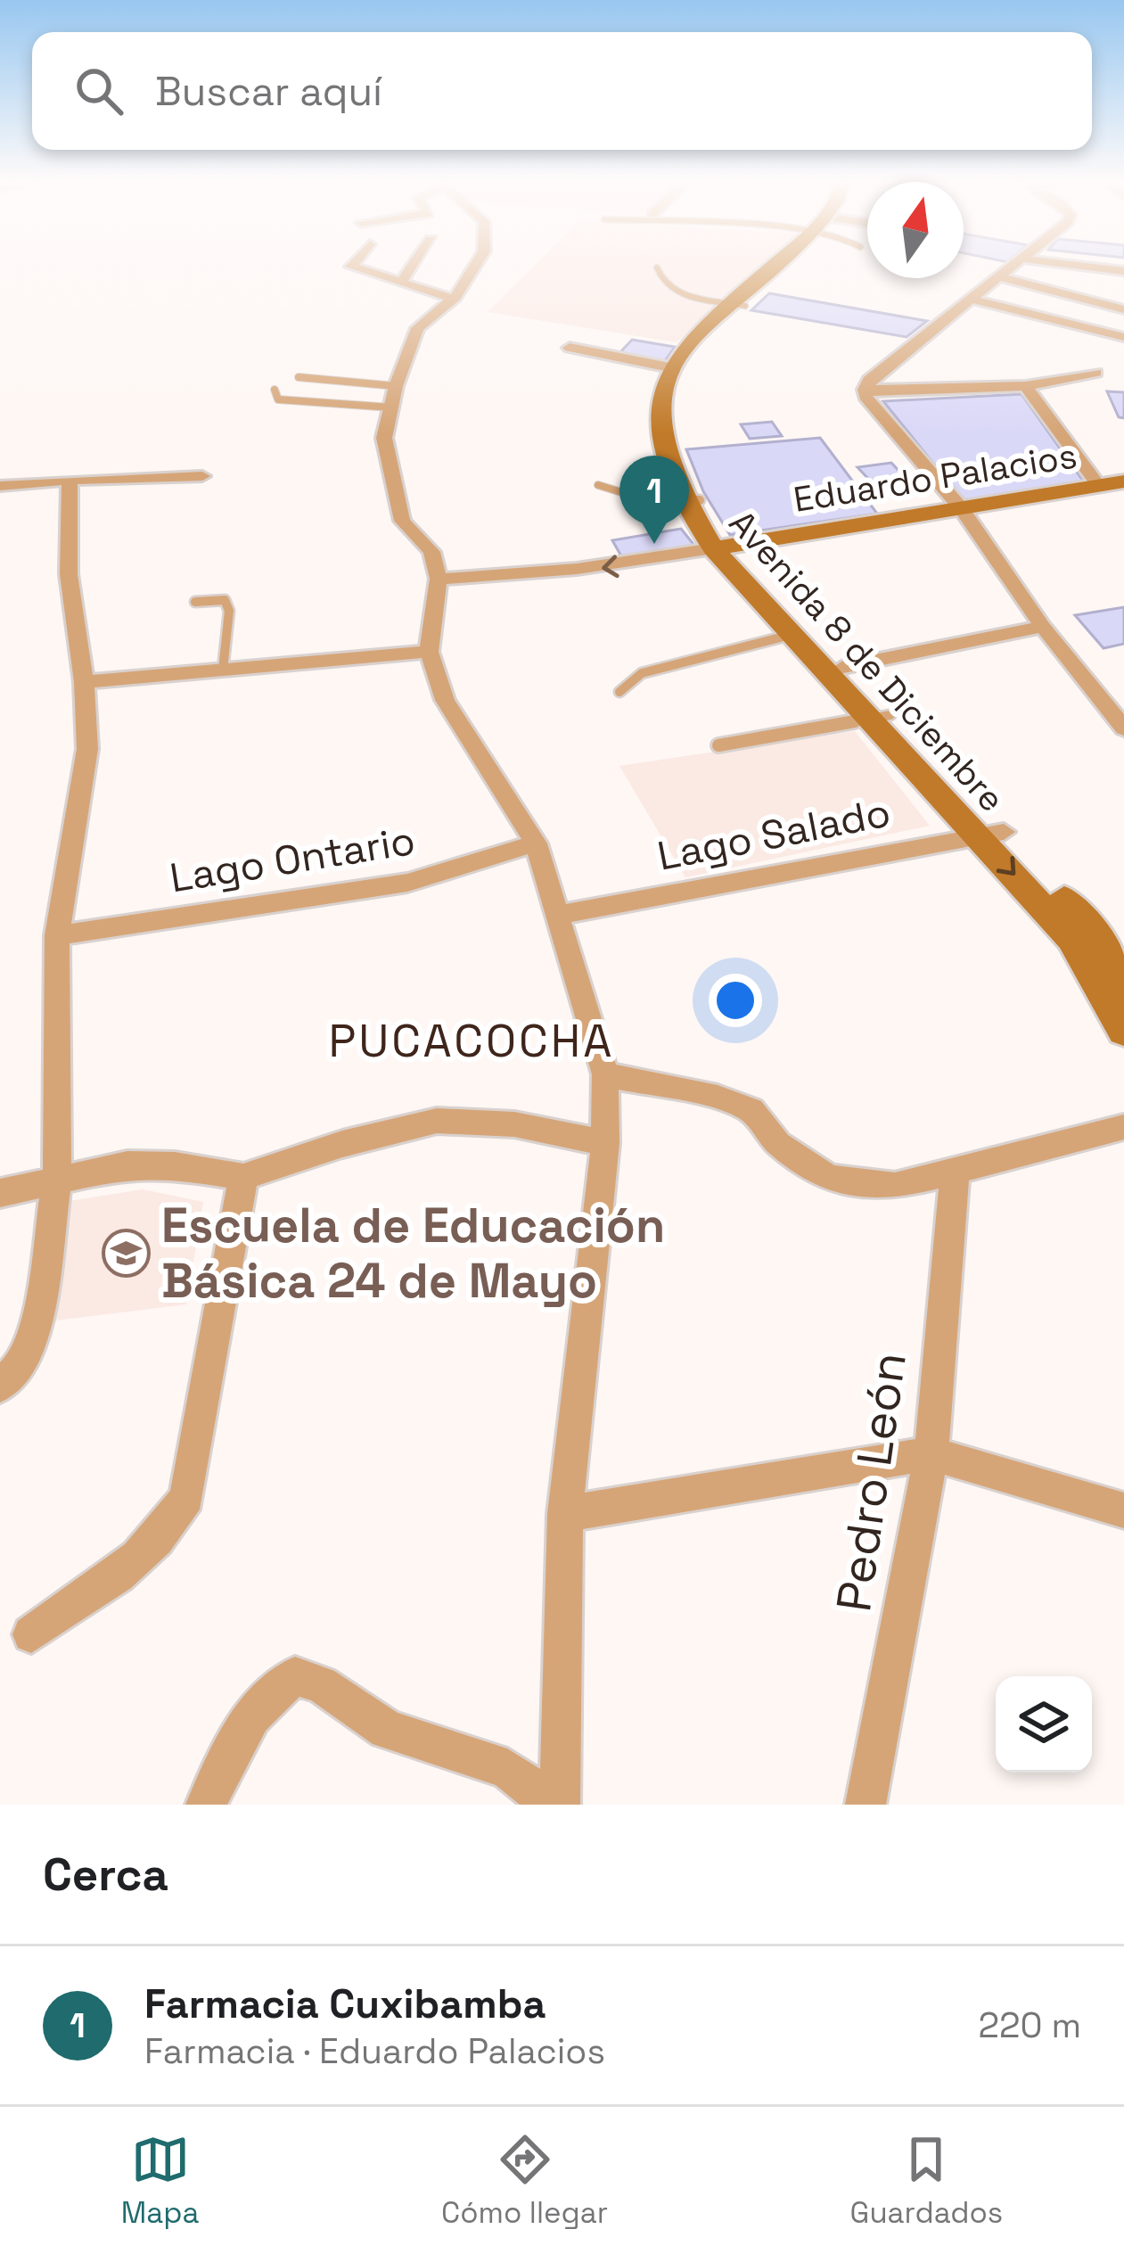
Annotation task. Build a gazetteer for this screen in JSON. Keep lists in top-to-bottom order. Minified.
{"streets":{"main road":["Eduardo Palacios","Avenida 8 de Diciembre"],"street":["Lago Salado","Lago Ontario","Pedro León"]},"crossings":[["Eduardo Palacios","Avenida 8 de Diciembre"],["Avenida 8 de Diciembre","Lago Salado"]],"one_way":["Eduardo Palacios"],"districts":["PUCACOCHA"],"places":{"school or university":["Escuela de Educación Básica 24 de Mayo"]},"north":"top","page":{"search":"Buscar aquí","pins":"1","heading":"Cerca","list":[{"mark":"1","name":"Farmacia Cuxibamba","note":"Farmacia · Eduardo Palacios","value":"220 m"}],"nav":["Mapa","Cómo llegar","Guardados"]}}
